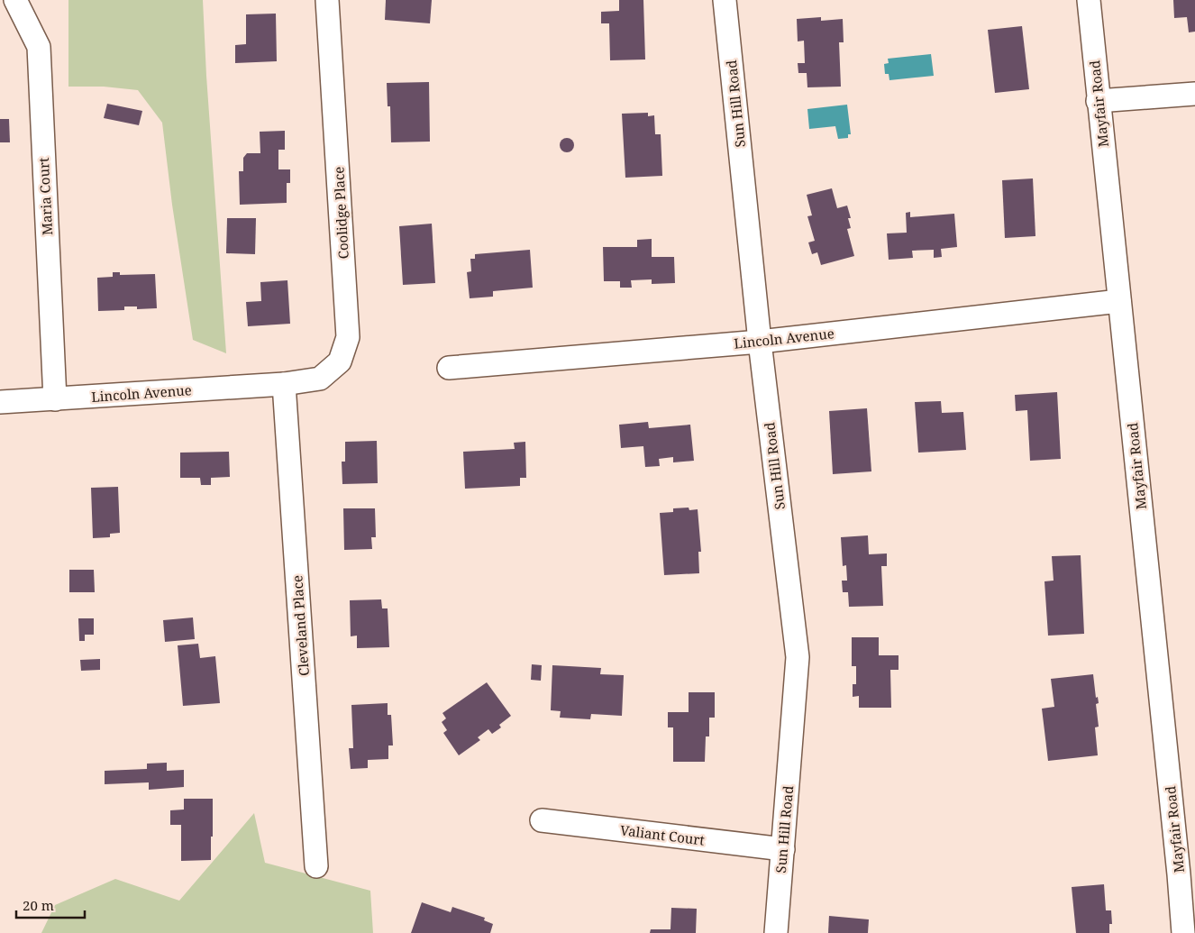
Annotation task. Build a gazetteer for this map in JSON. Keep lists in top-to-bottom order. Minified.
{"streets":{"street":["Sun Hill Road","Mayfair Road","Maria Court","Coolidge Place","Lincoln Avenue","Cleveland Place","Valiant Court"]},"crossings":[["Sun Hill Road","Lincoln Avenue"],["Sun Hill Road","Valiant Court"],["Mayfair Road","Lincoln Avenue"],["Maria Court","Lincoln Avenue"],["Coolidge Place","Lincoln Avenue"],["Coolidge Place","Cleveland Place"],["Lincoln Avenue","Cleveland Place"]],"scale_bar":"20 m"}
